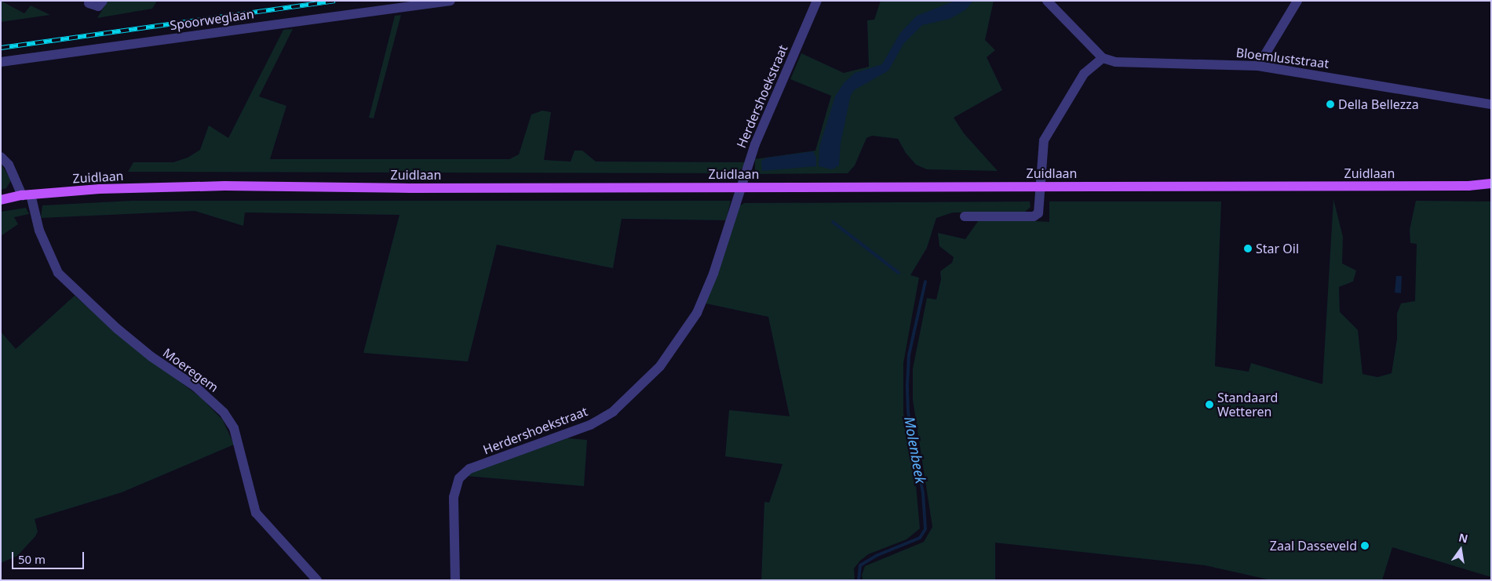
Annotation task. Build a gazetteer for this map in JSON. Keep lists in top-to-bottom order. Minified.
{"streets":{"main road":["Zuidlaan"],"street":["Spoorweglaan","Bloemluststraat","Herdershoekstraat","Moeregem"]},"crossings":[["Herdershoekstraat","Zuidlaan"],["Zuidlaan","Moeregem"]],"water":["Molenbeek"],"places":["Della Bellezza","Star Oil","Standaard Wetteren","Zaal Dasseveld"],"scale_bar":"50 m","north":"top"}
